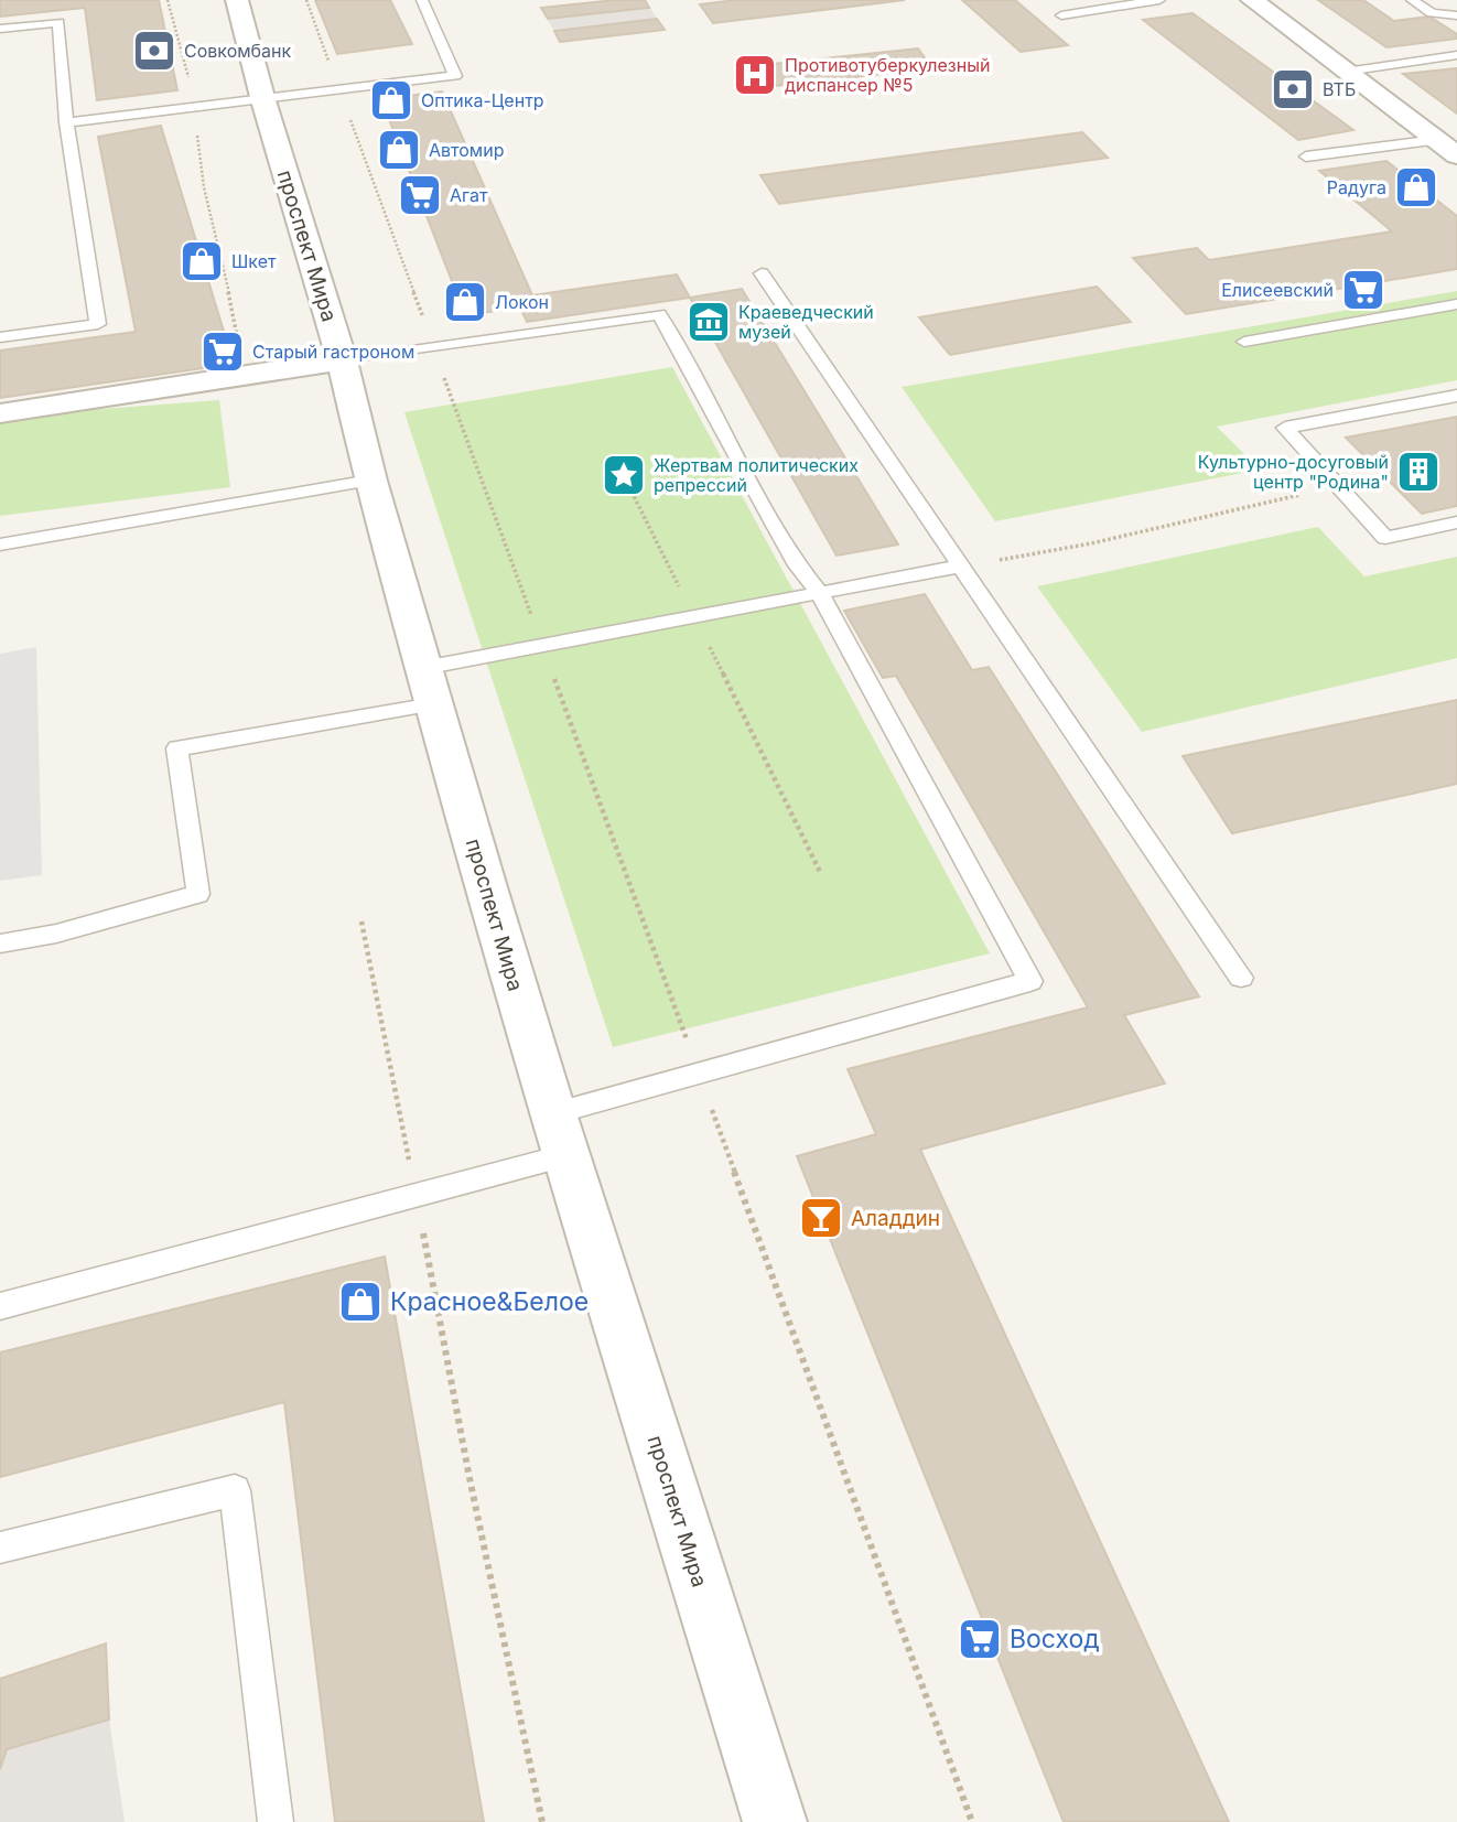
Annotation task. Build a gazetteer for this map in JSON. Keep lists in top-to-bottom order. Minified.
{"streets":{"street":["проспект Мира"]},"places":{"bank":["Совкомбанк","ВТБ"],"hospital":["Противотуберкулезный диспансер №5"],"shop":["Оптика-Центр","Автомир","Радуга","Шкет","Локон","Красное&Белое"],"supermarket":["Агат","Елисеевский","Старый гастроном","Восход"],"museum":["Краеведческий музей"],"building":["Культурно-досуговый центр \"Родина\""],"place":["Жертвам политических репрессий"],"bar":["Аладдин"]}}
